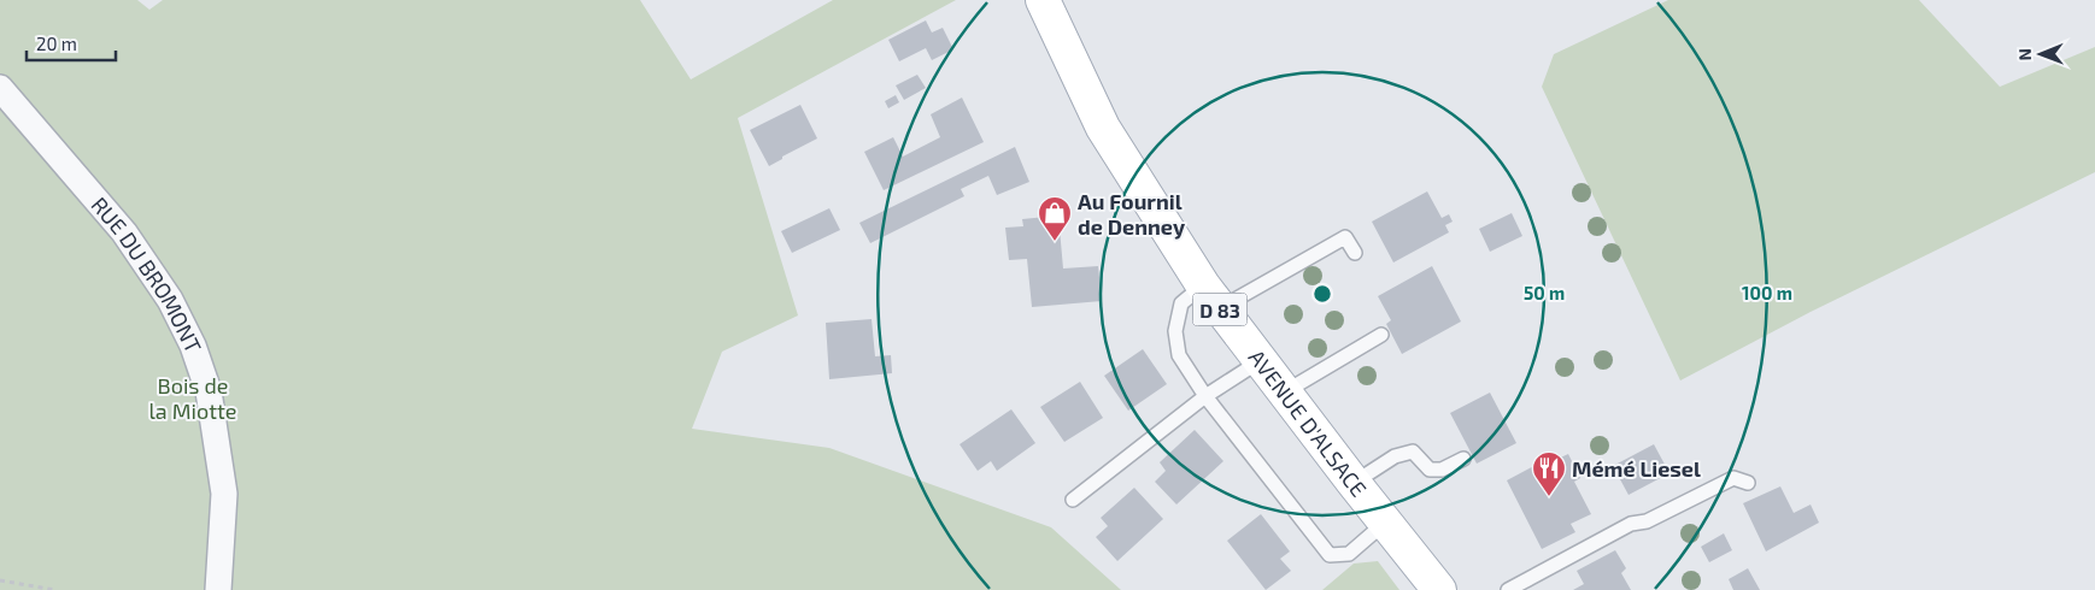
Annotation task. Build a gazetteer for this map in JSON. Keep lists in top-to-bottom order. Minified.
{"streets":{"main road":["D 83","AVENUE D'ALSACE"],"street":["RUE DU BROMONT"]},"parks":["Bois de la Miotte"],"places":{"shop":["Au Fournil de Denney"],"restaurant":["Mémé Liesel"]},"scale_bar":"20 m","north":"left","rings":["50 m","100 m"]}
